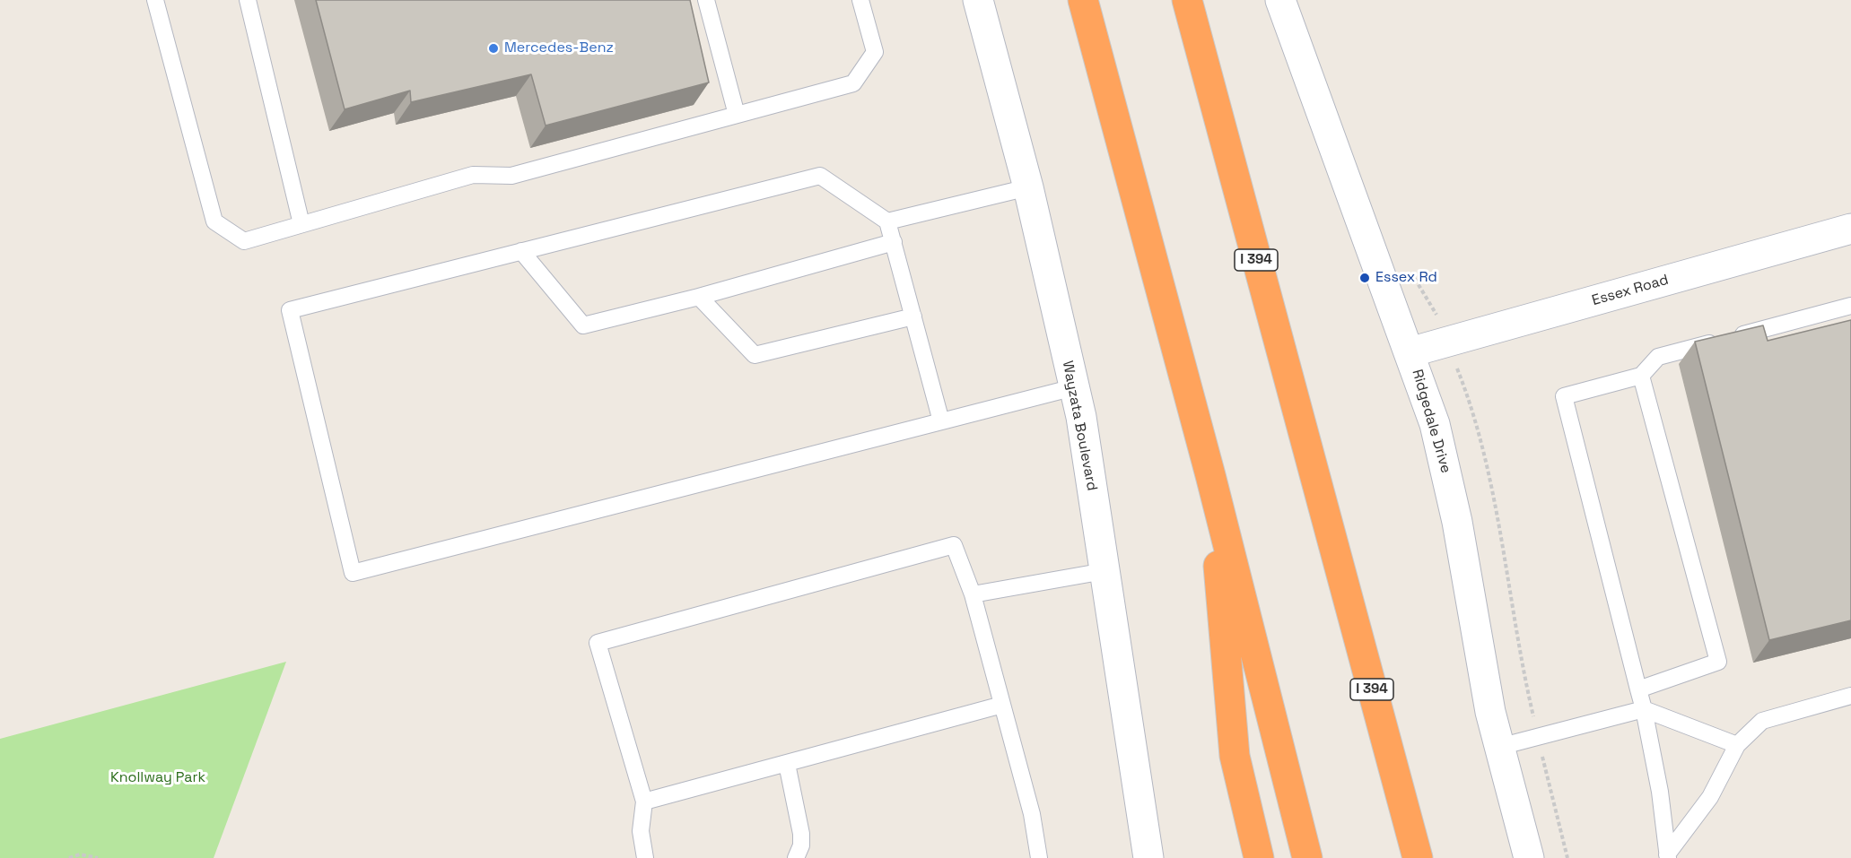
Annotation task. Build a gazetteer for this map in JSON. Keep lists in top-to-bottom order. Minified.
{"streets":{"highway":["I 394"],"street":["Essex Road","Ridgedale Drive","Wayzata Boulevard"]},"crossings":[["Essex Road","Ridgedale Drive"]],"parks":["Knollway Park"],"places":["Mercedes-Benz","Essex Rd"]}
